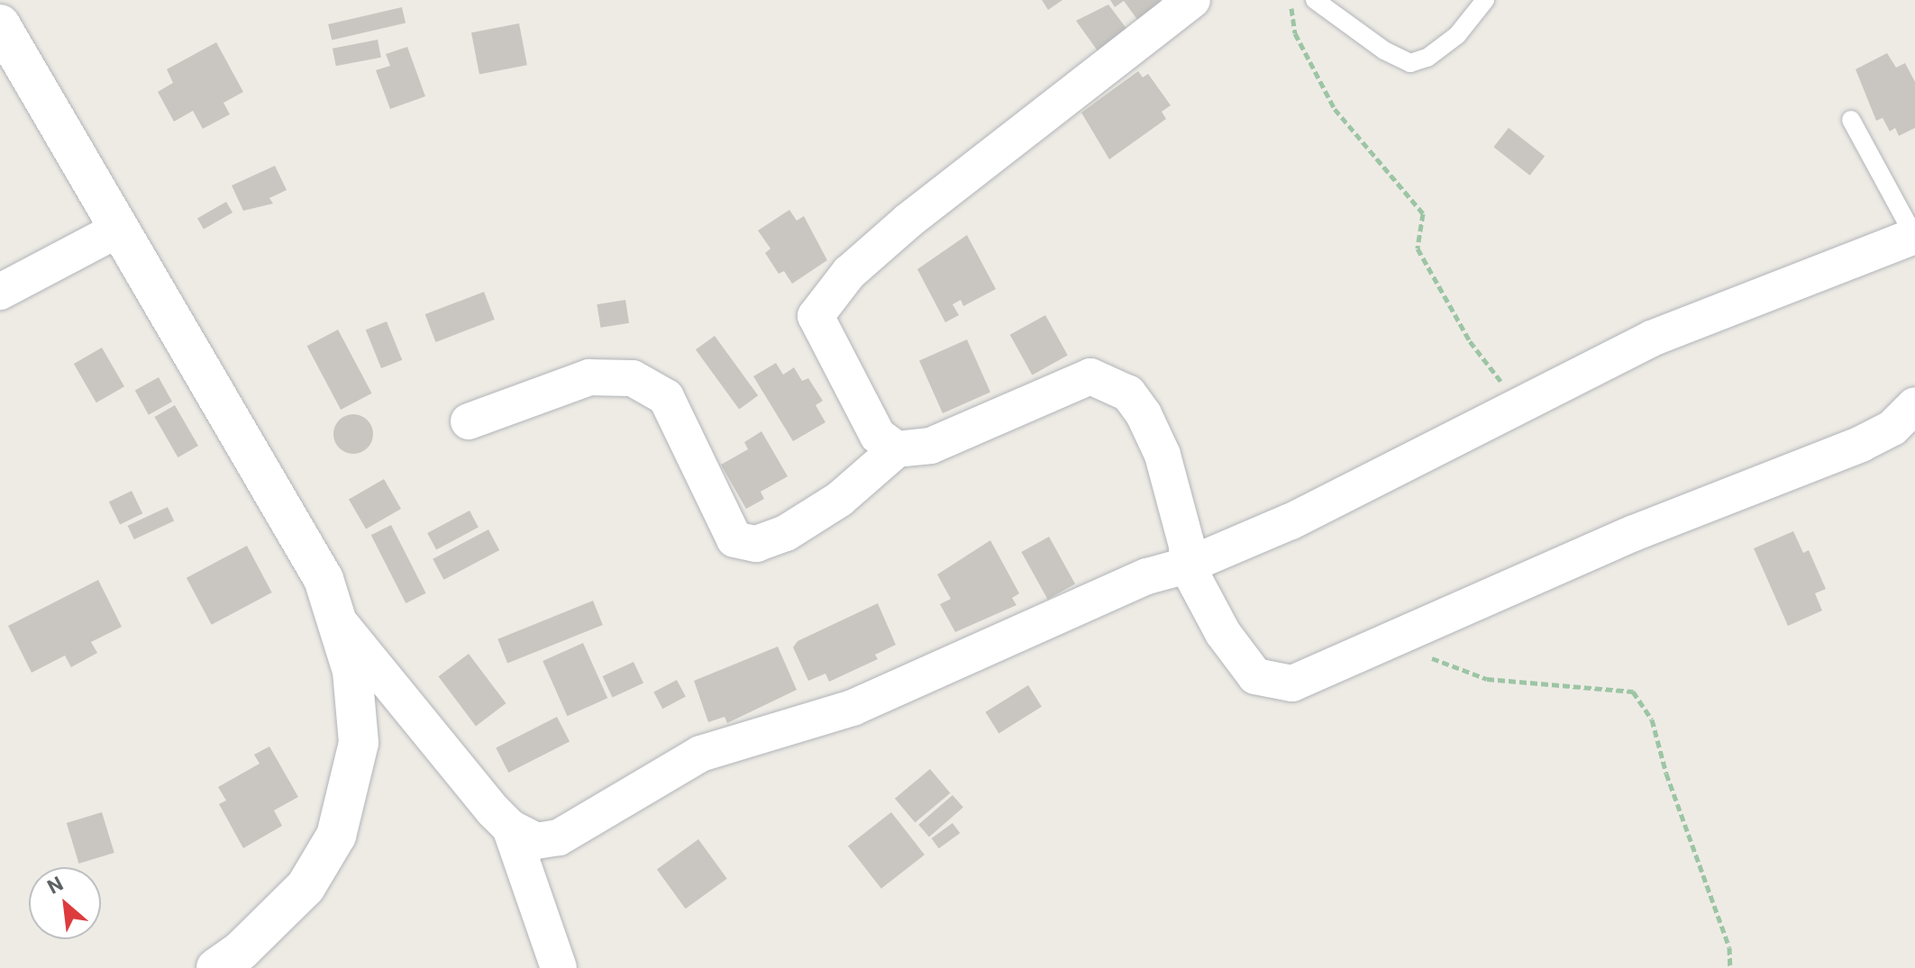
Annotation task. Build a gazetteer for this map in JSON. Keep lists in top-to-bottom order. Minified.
{"north":"top left"}
